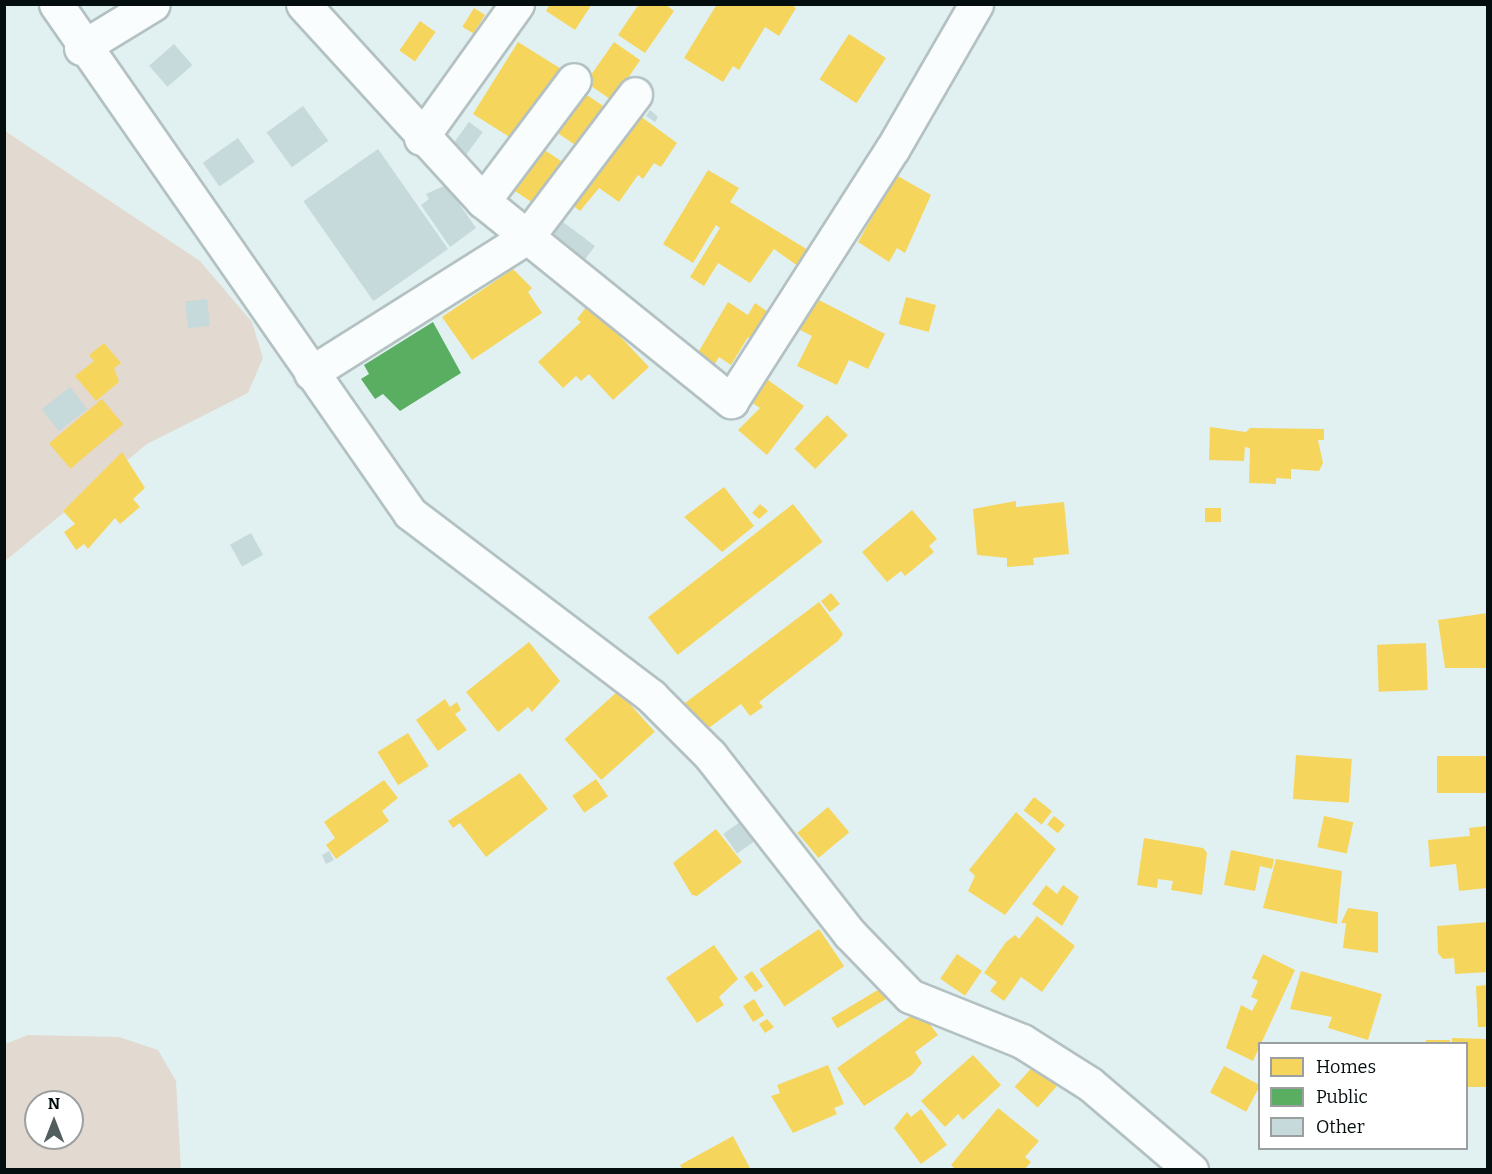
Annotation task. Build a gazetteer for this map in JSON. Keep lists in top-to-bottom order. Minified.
{"legend":["Homes","Public","Other"],"north":"top"}
